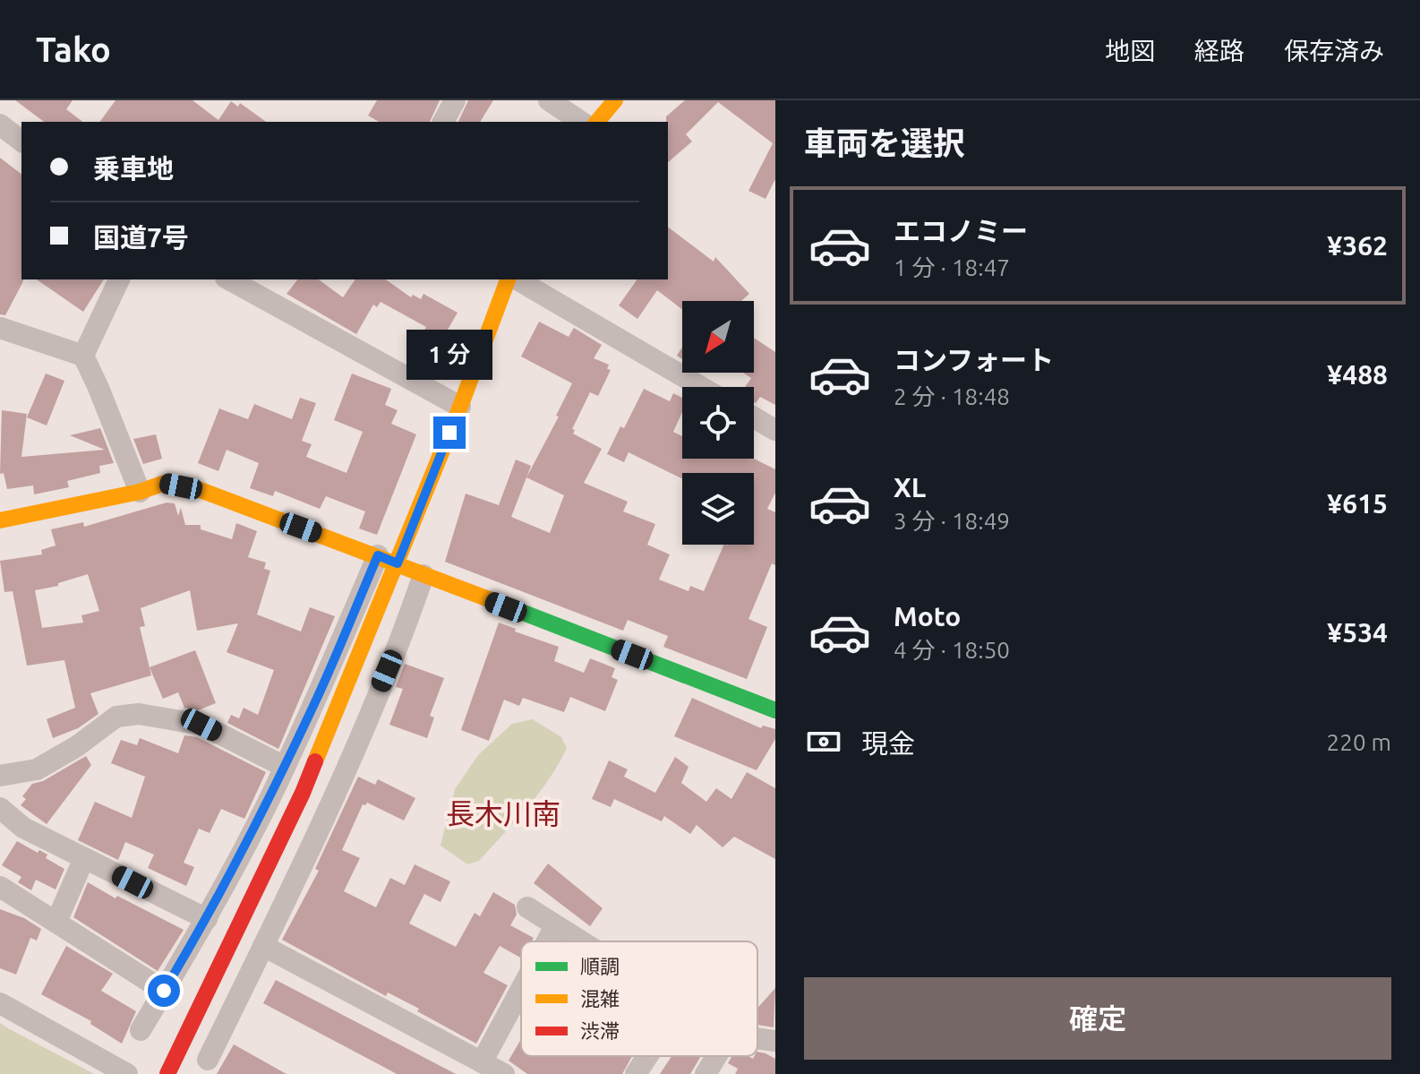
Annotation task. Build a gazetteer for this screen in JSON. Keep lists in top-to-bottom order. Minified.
{"districts":["長木川南"],"legend":["順調","混雑","渋滞"],"north":"bottom left","page":{"header":"Tako","nav":["地図","経路","保存済み"],"heading":"車両を選択","banner":["乗車地","国道7号"],"list":[{"name":"エコノミー","note":"1 分 · 18:47","value":"¥362"},{"name":"コンフォート","note":"2 分 · 18:48","value":"¥488"},{"name":"XL","note":"3 分 · 18:49","value":"¥615"},{"name":"Moto","note":"4 分 · 18:50","value":"¥534"}],"bubble":"1 分","pay":["現金","220 m"],"buttons":"確定"}}
